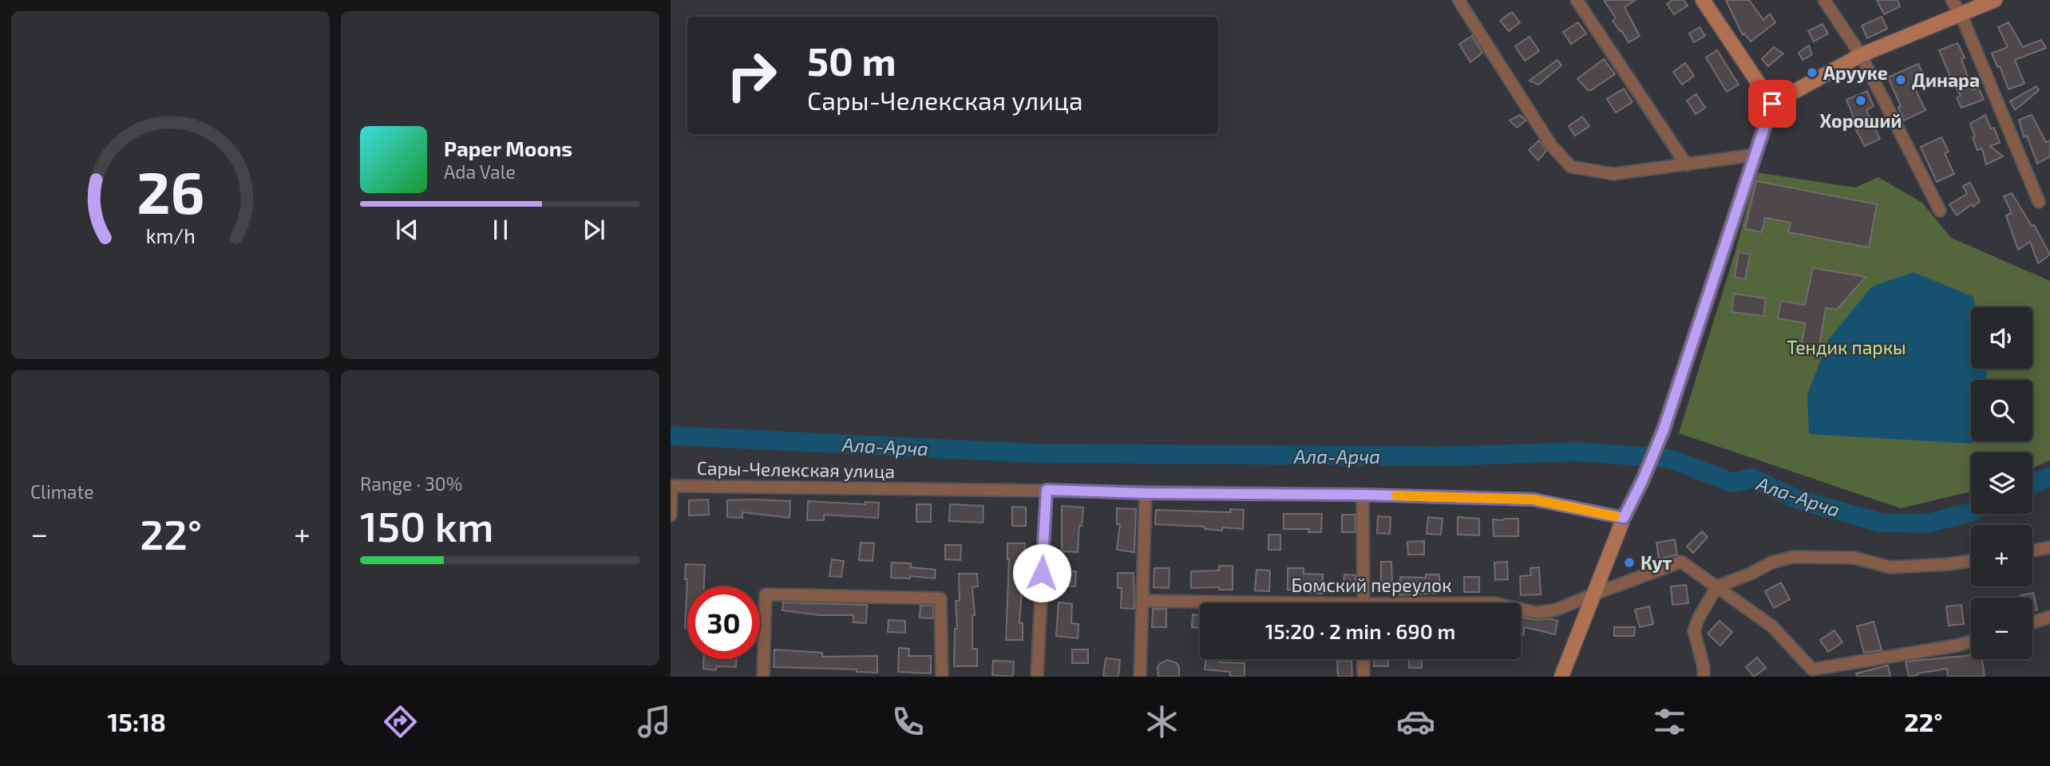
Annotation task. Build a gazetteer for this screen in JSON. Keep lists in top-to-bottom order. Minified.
{"streets":{"street":["Сары-Челекская улица","Бомский переулок"]},"water":["Ала-Арча"],"parks":["Тендик паркы"],"places":["Арууке","Динара","Хороший","Кут"],"page":{"turn":["50 m","Сары-Челекская улица"],"song":["Paper Moons","Ada Vale"],"map_buttons":["+","−"],"tile":["Climate",["Range · 30%","150 km"]],"heat":["−","22°","+"],"limit":"30","trip":"15:20 · 2 min · 690 m","tabs":["15:18","22°"],"gauge":["26","km/h"]}}
